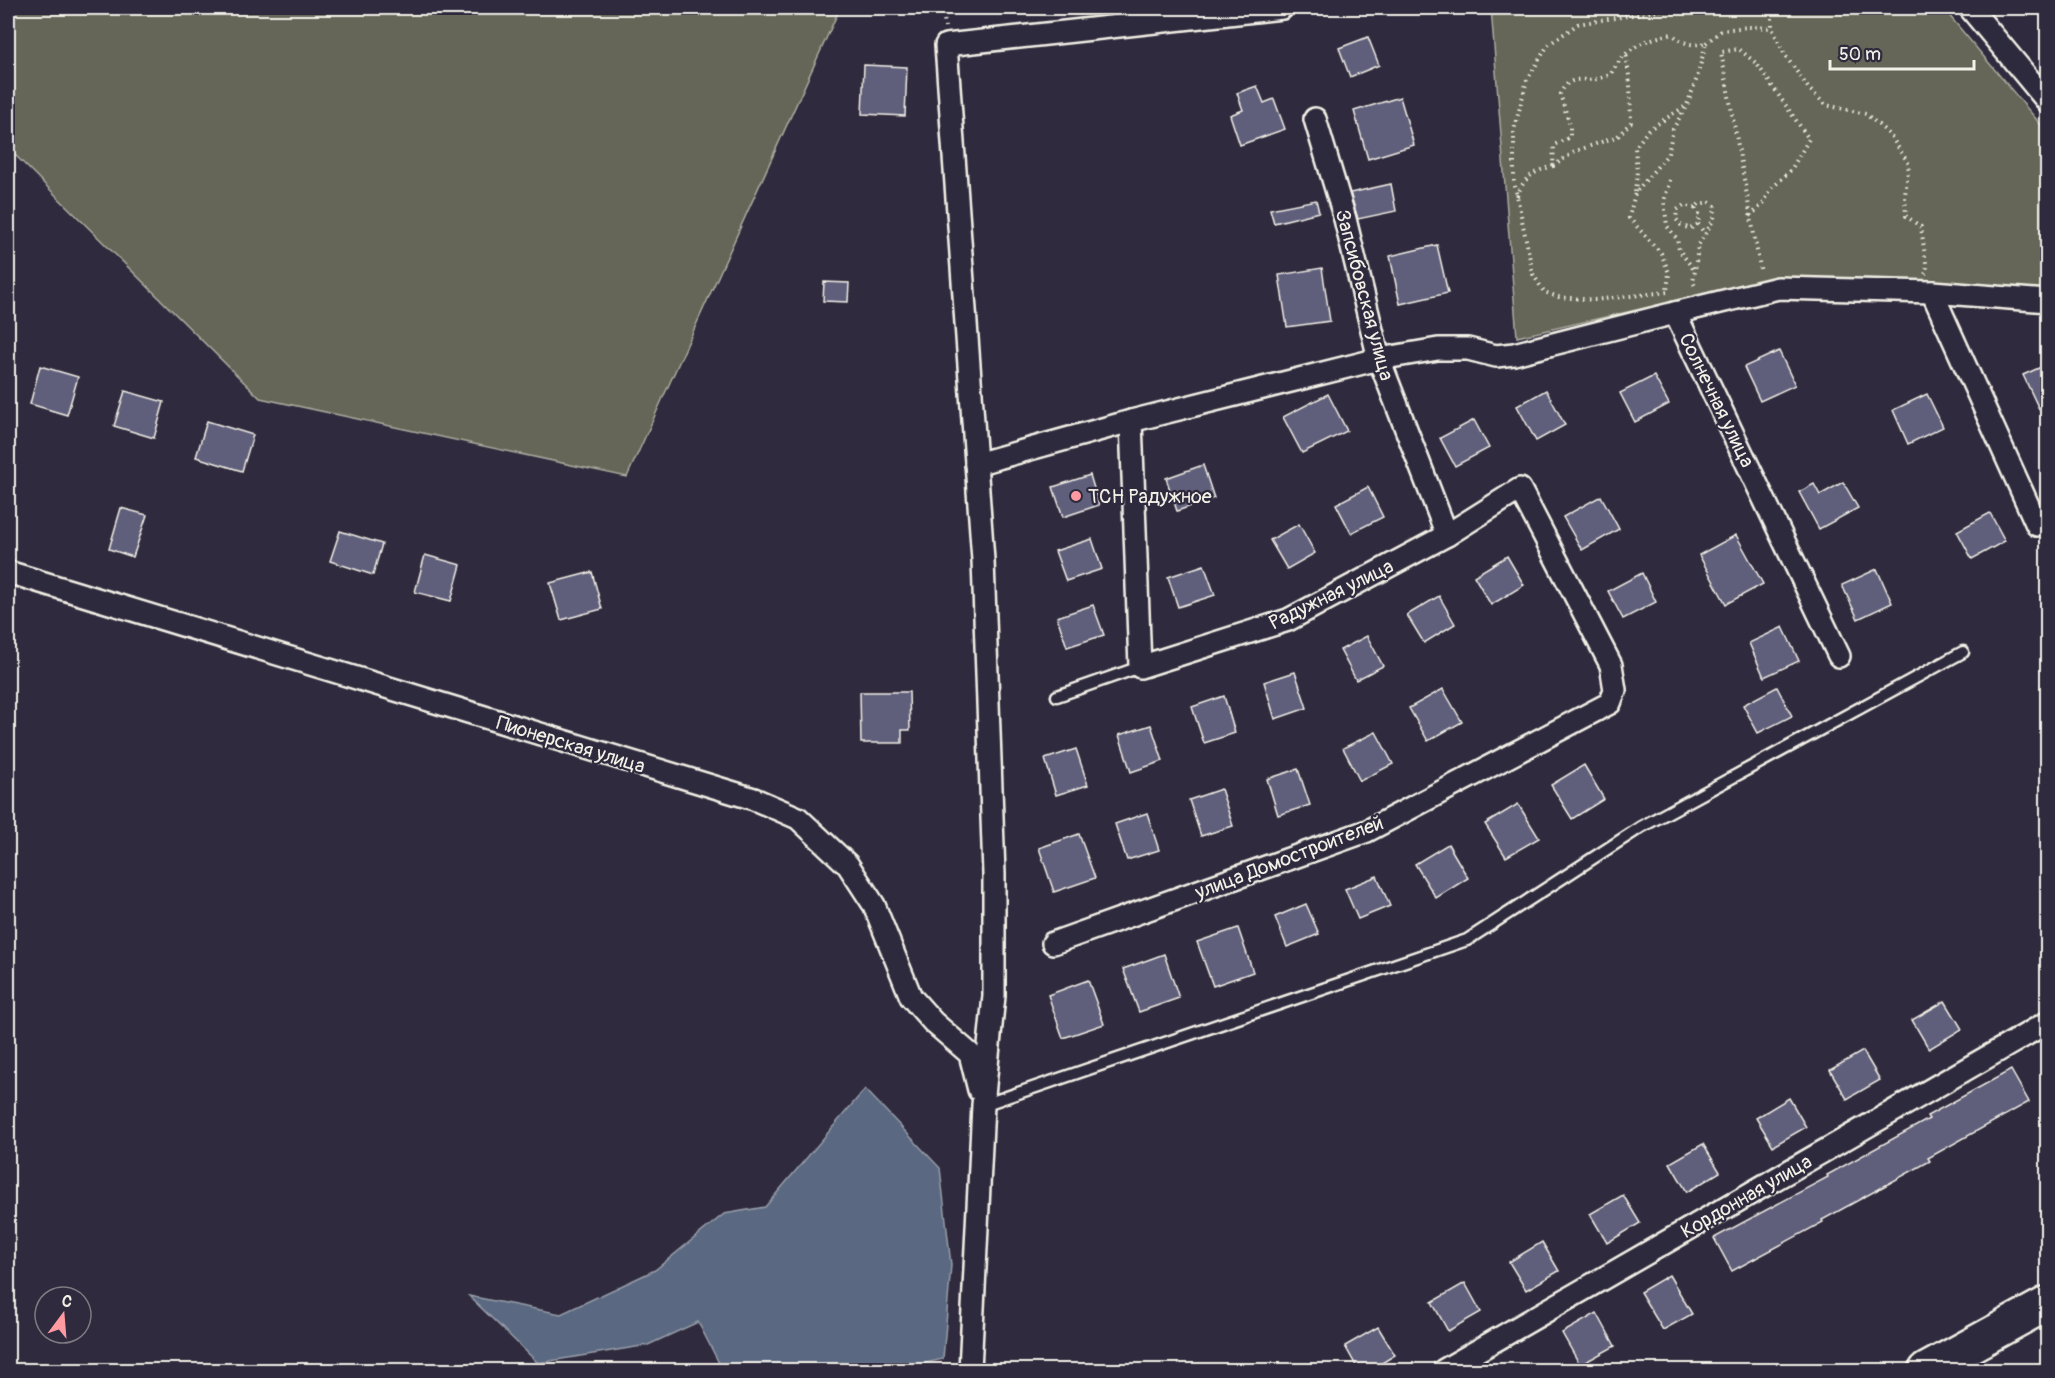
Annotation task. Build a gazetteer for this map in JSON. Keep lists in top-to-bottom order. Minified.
{"streets":{"street":["Запсибовская улица","Солнечная улица","Радужная улица","Пионерская улица","улица Домостроителей","Кордонная улица"]},"crossings":[["Запсибовская улица","Радужная улица"],["Радужная улица","улица Домостроителей"]],"places":["ТСН Радужное"],"scale_bar":"50 m","north":"top"}
